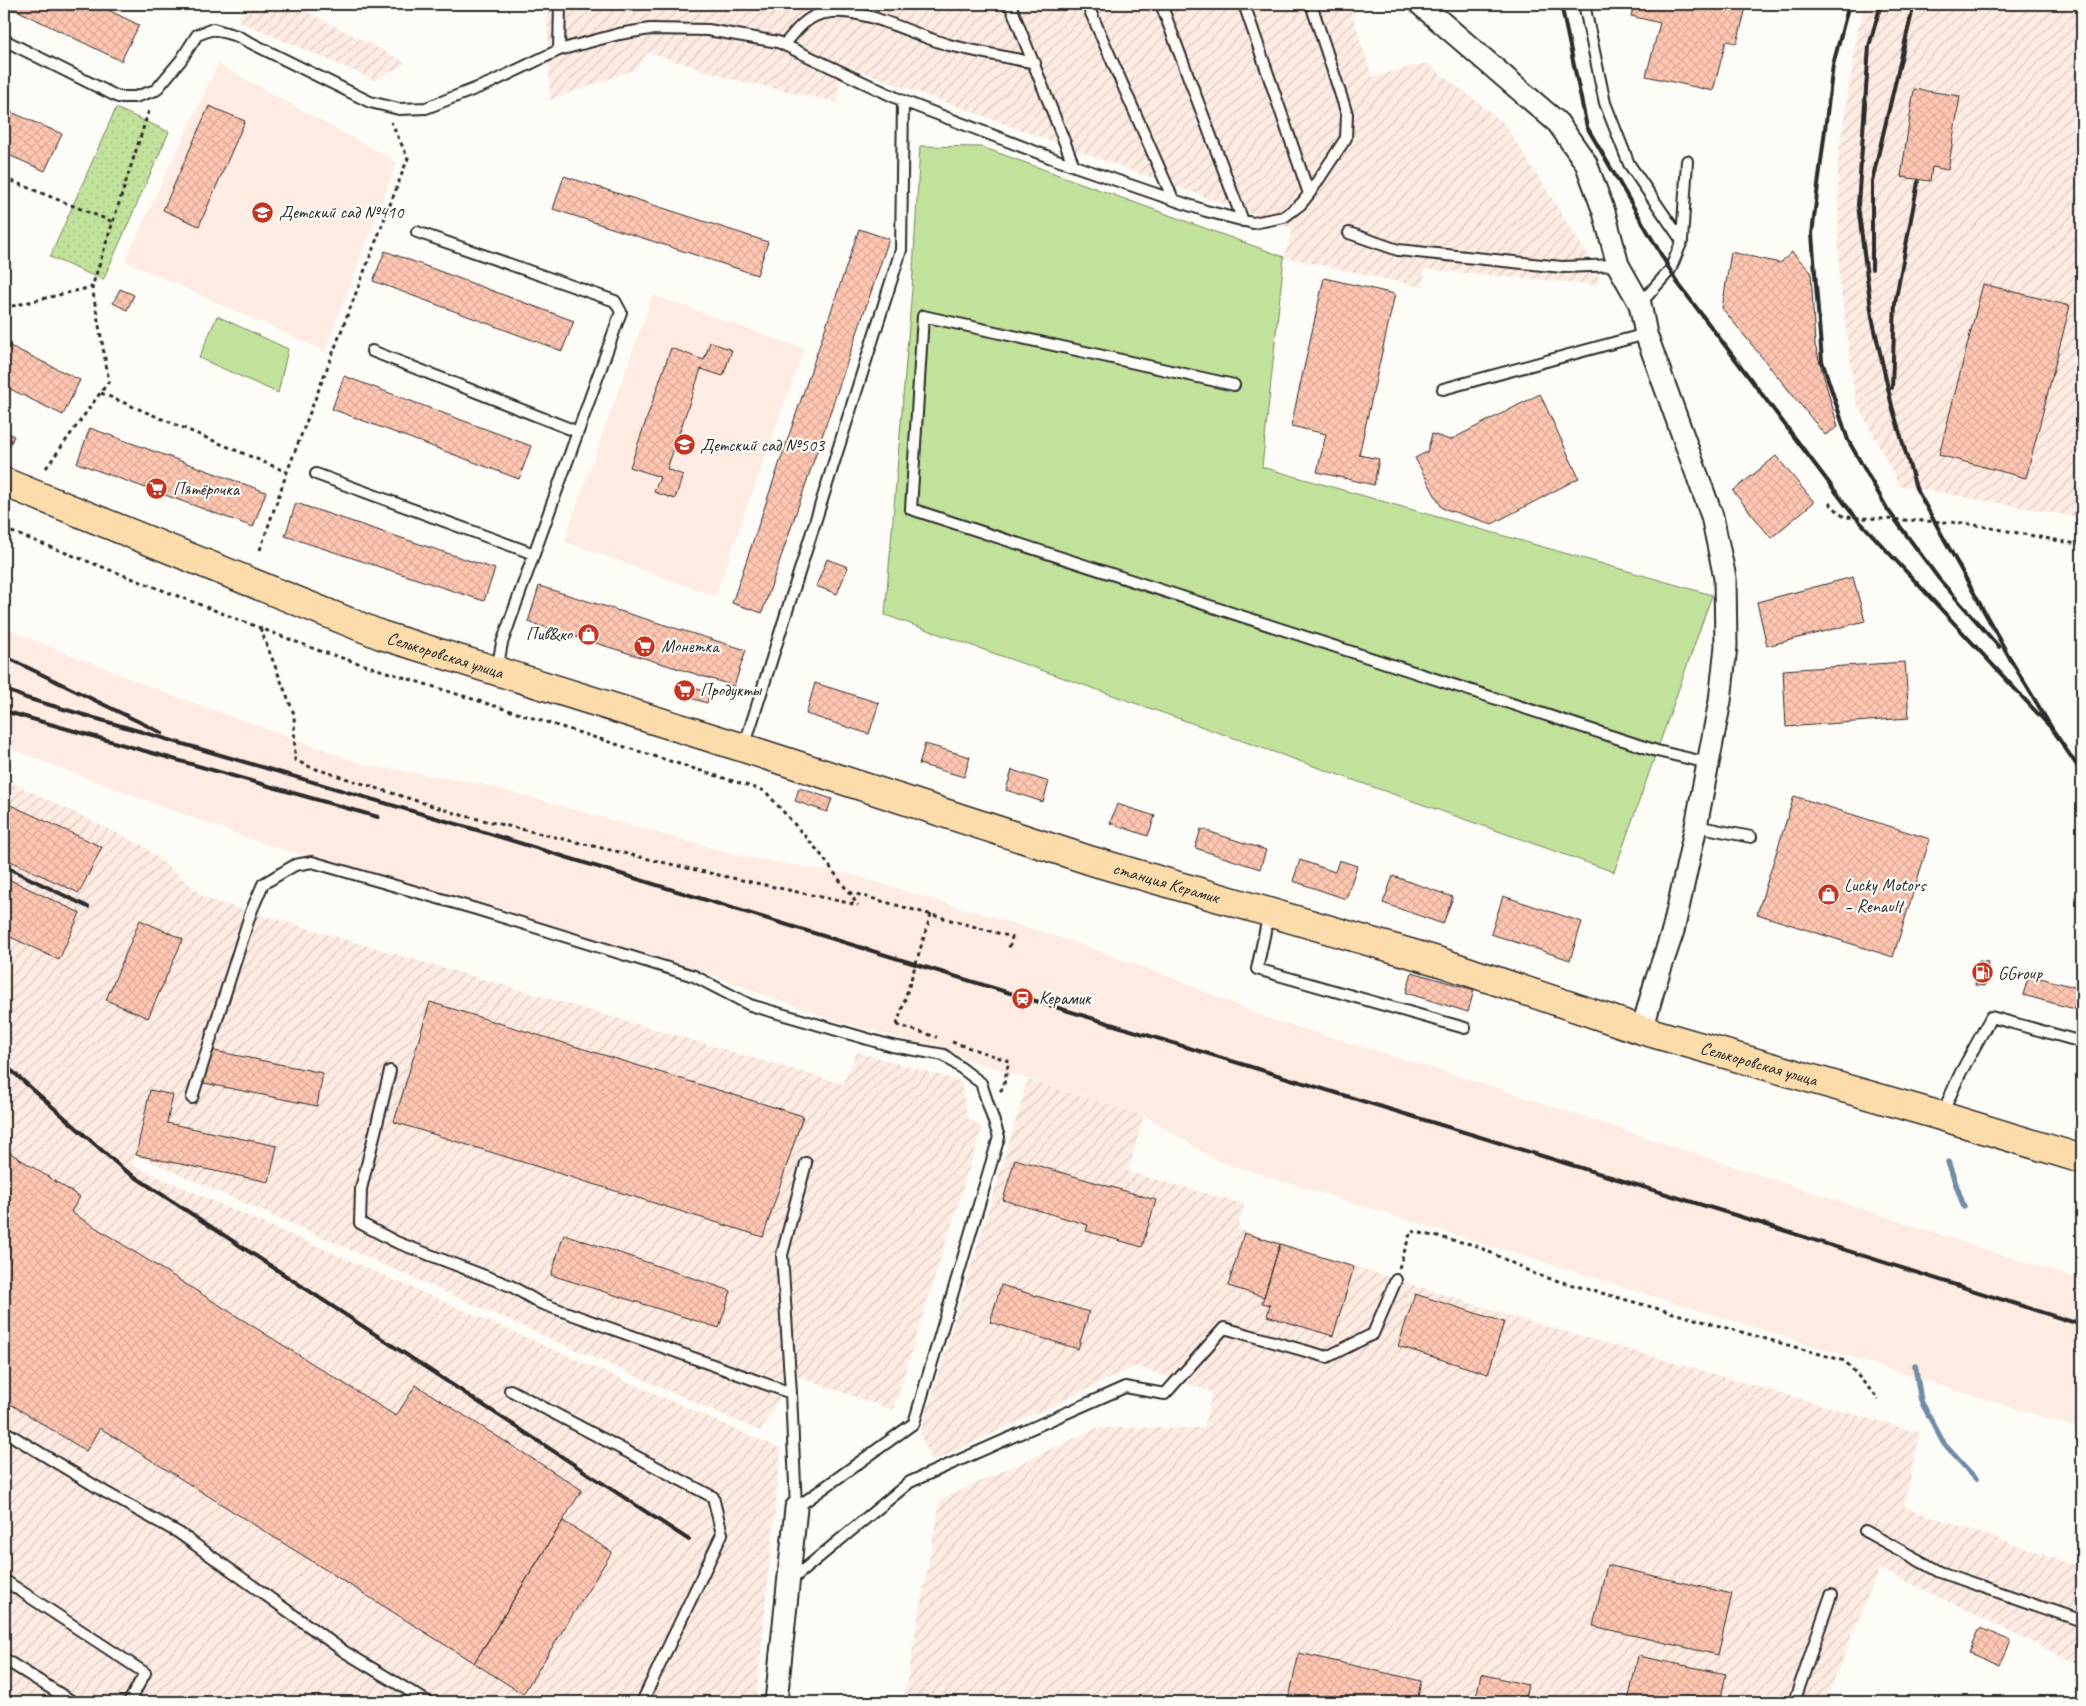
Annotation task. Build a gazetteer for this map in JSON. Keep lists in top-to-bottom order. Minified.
{"streets":{"main road":["Селькоровская улица","станция Керамик"]},"crossings":[["Селькоровская улица","станция Керамик"]],"places":{"school or university":["Детский сад №410","Детский сад №503"],"supermarket":["Пятёрочка","Монетка","Продукты"],"shop":["Пив&ко","Lucky Motors – Renault"],"fuel station":["GGroup"],"station":["Керамик"]}}
